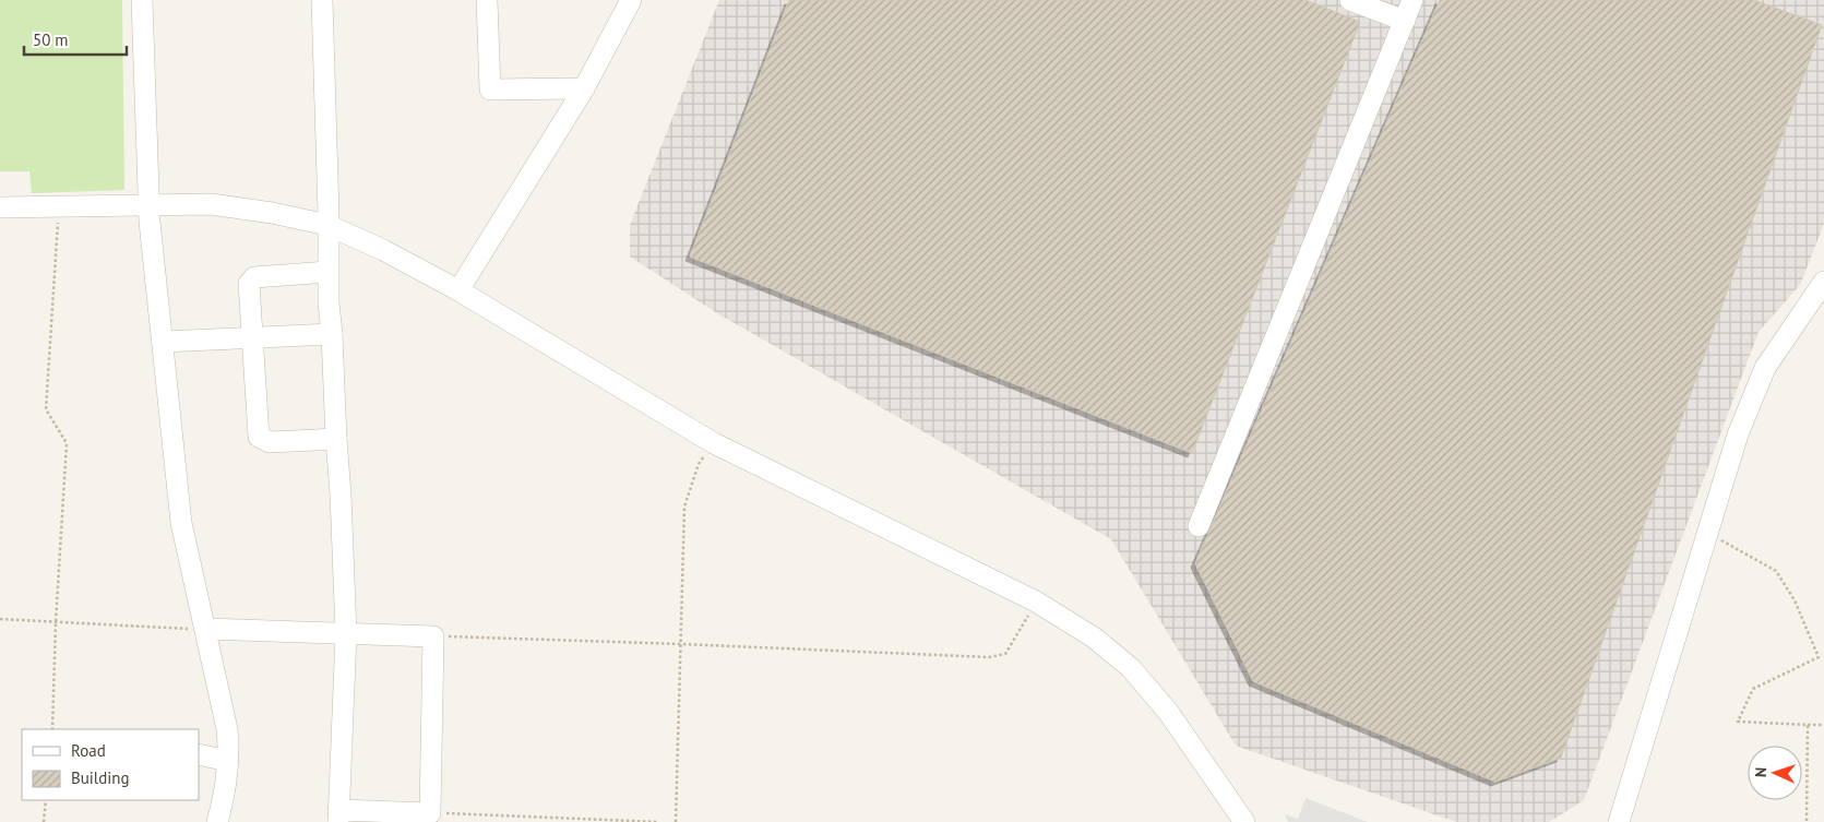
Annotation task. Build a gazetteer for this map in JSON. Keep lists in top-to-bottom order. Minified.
{"legend":["Road","Building"],"scale_bar":"50 m","north":"left"}
